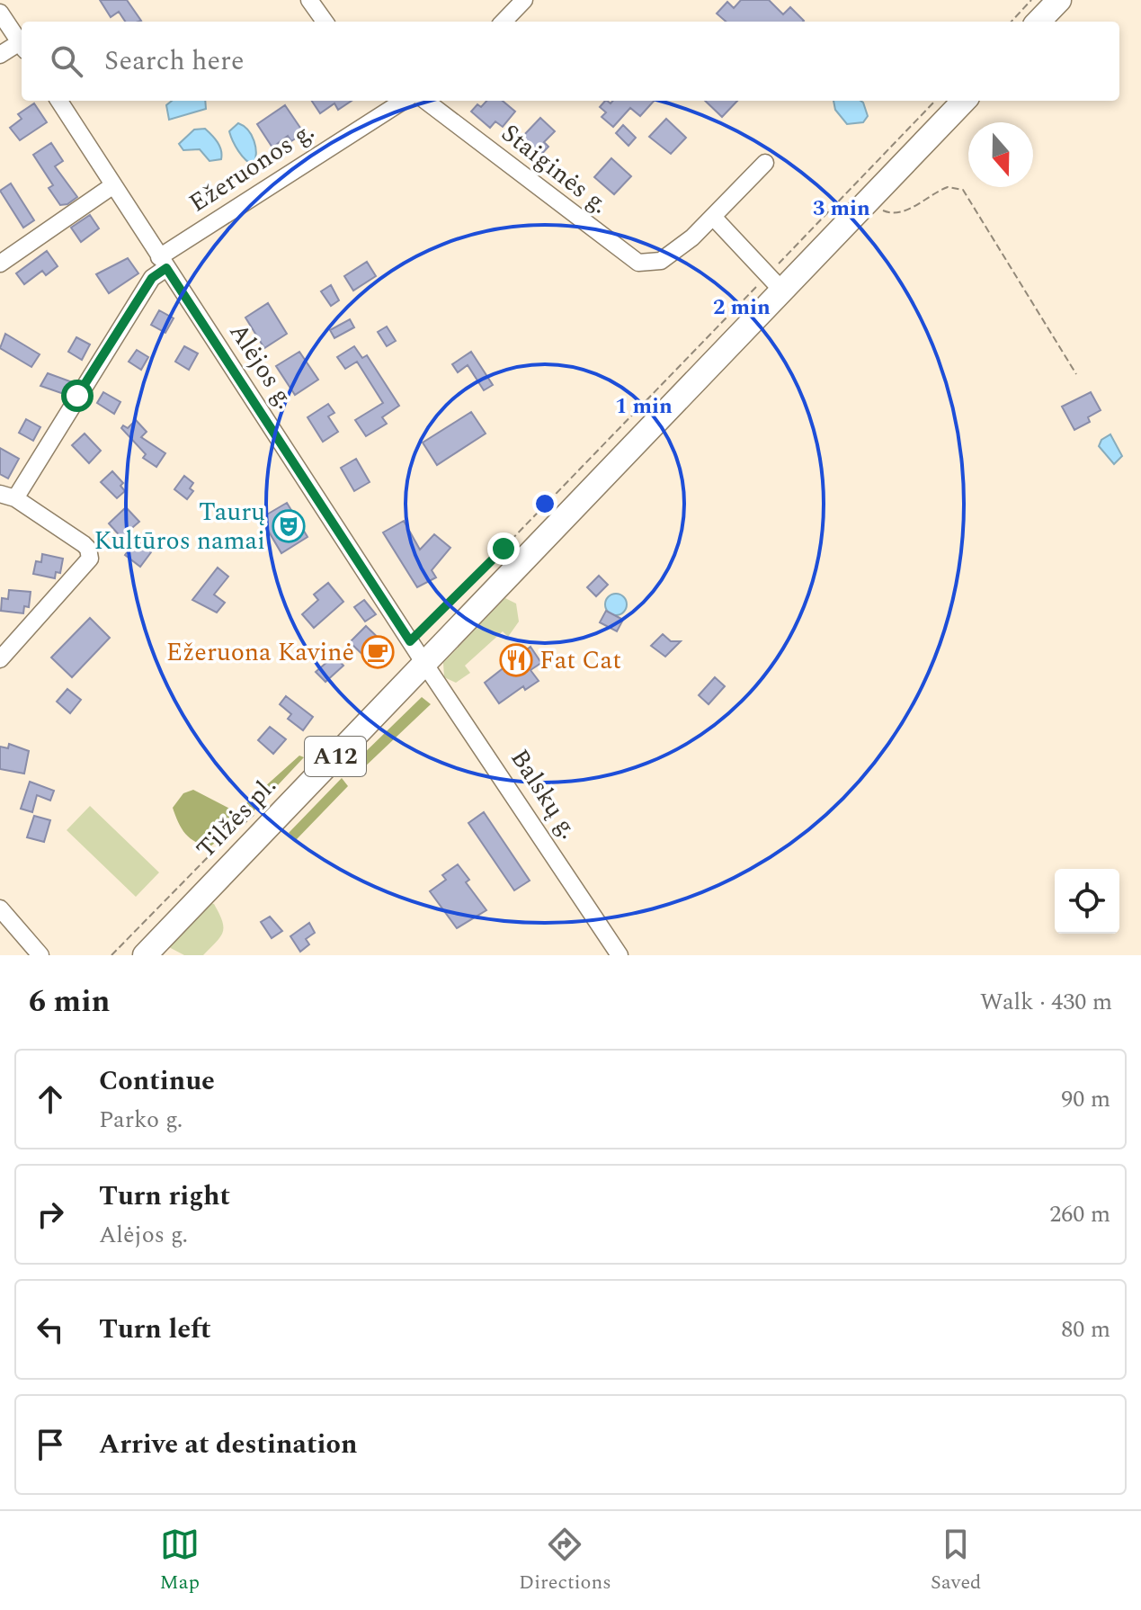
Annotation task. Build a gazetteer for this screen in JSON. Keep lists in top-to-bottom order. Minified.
{"streets":{"highway":["A12","Tilžės pl."],"street":["Ežeruonos g.","Staiginės g.","Alėjos g.","Balskų g."]},"crossings":[["Ežeruonos g.","Alėjos g."],["Alėjos g.","Balskų g."],["Alėjos g.","Tilžės pl."],["Balskų g.","Tilžės pl."]],"places":{"theatre":["Taurų Kultūros namai"],"cafe":["Ežeruona Kavinė"],"restaurant":["Fat Cat"]},"north":"bottom","page":{"search":"Search here","heading":["6 min","Walk · 430 m"],"list":[["Continue","Parko g.","90 m"],["Turn right","Alėjos g.","260 m"],["Turn left","80 m"],"Arrive at destination"],"nav":["Map","Directions","Saved"]},"rings":["3 min","2 min","1 min"]}
